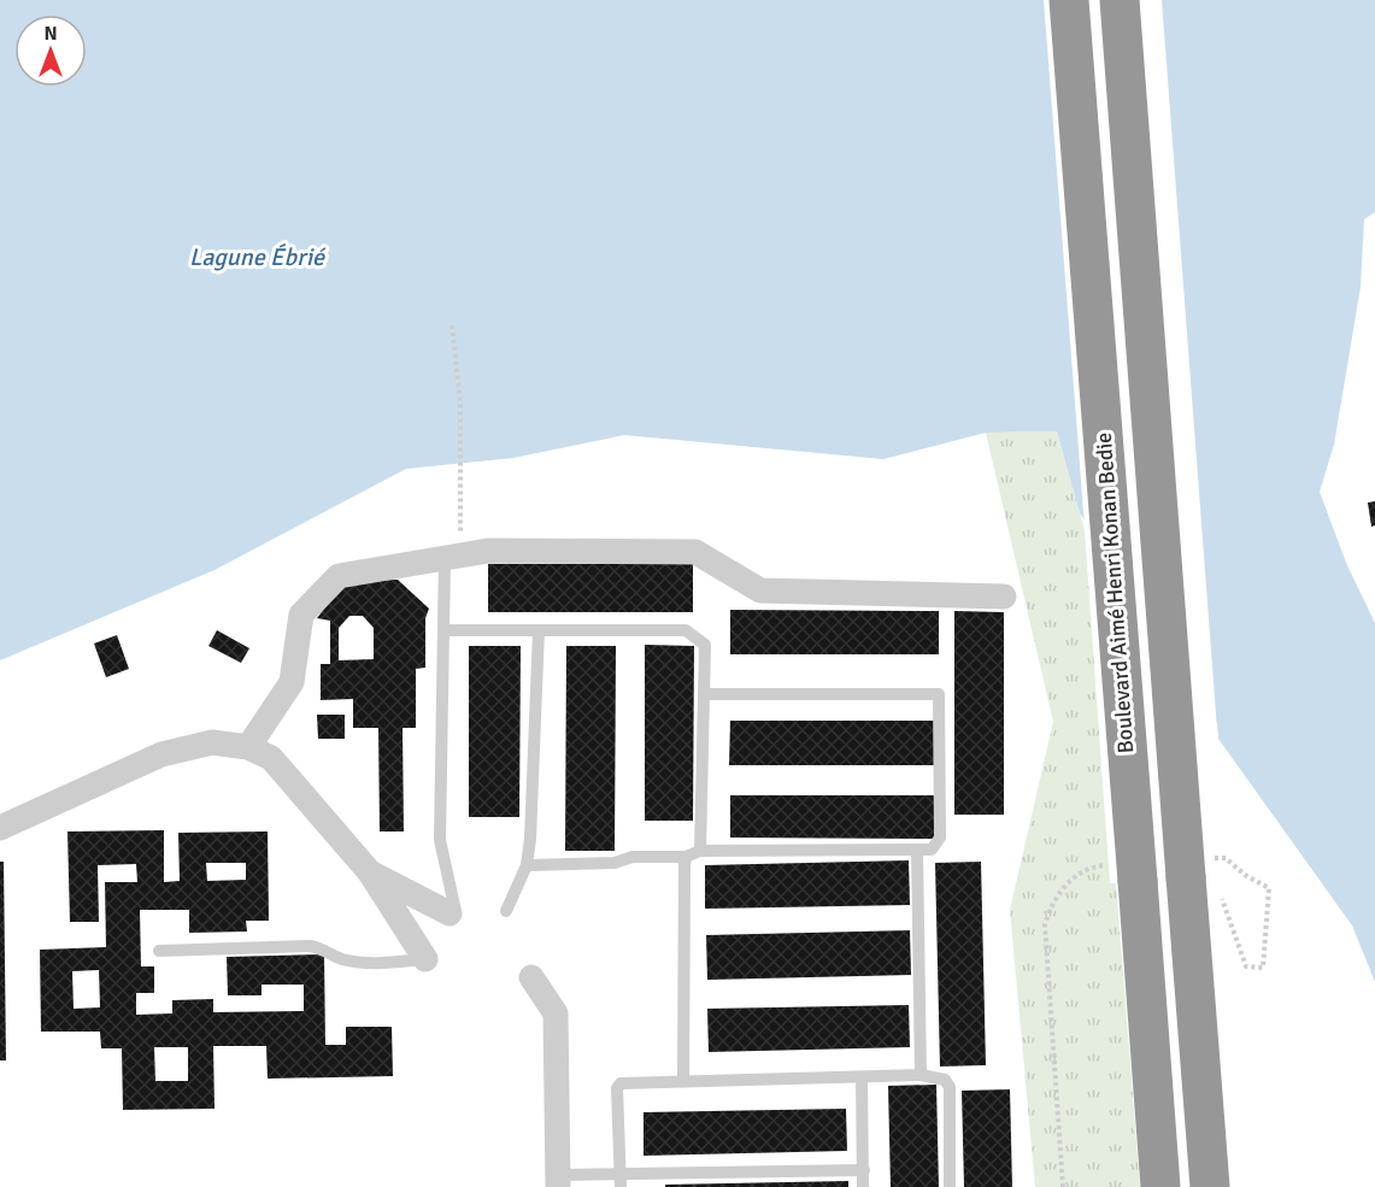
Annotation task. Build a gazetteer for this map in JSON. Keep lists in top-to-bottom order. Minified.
{"streets":{"highway":["Boulevard Aimé Henri Konan Bedie"]},"water":["Lagune Ébrié"],"north":"top"}
